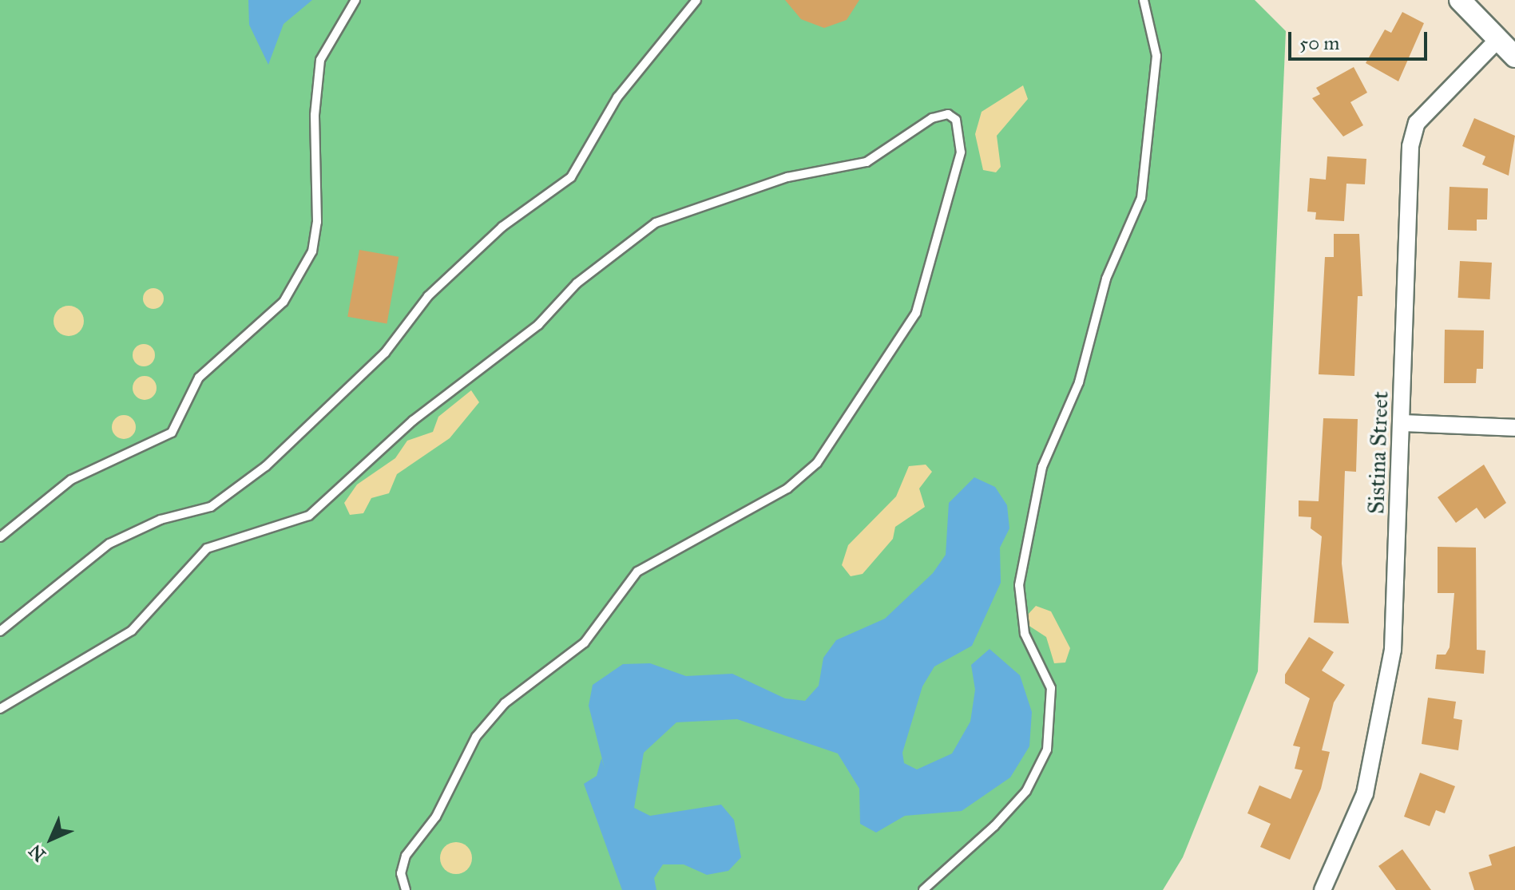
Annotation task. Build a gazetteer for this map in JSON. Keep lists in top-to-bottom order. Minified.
{"streets":{"street":["Sistina Street"]},"scale_bar":"50 m","north":"bottom left"}
